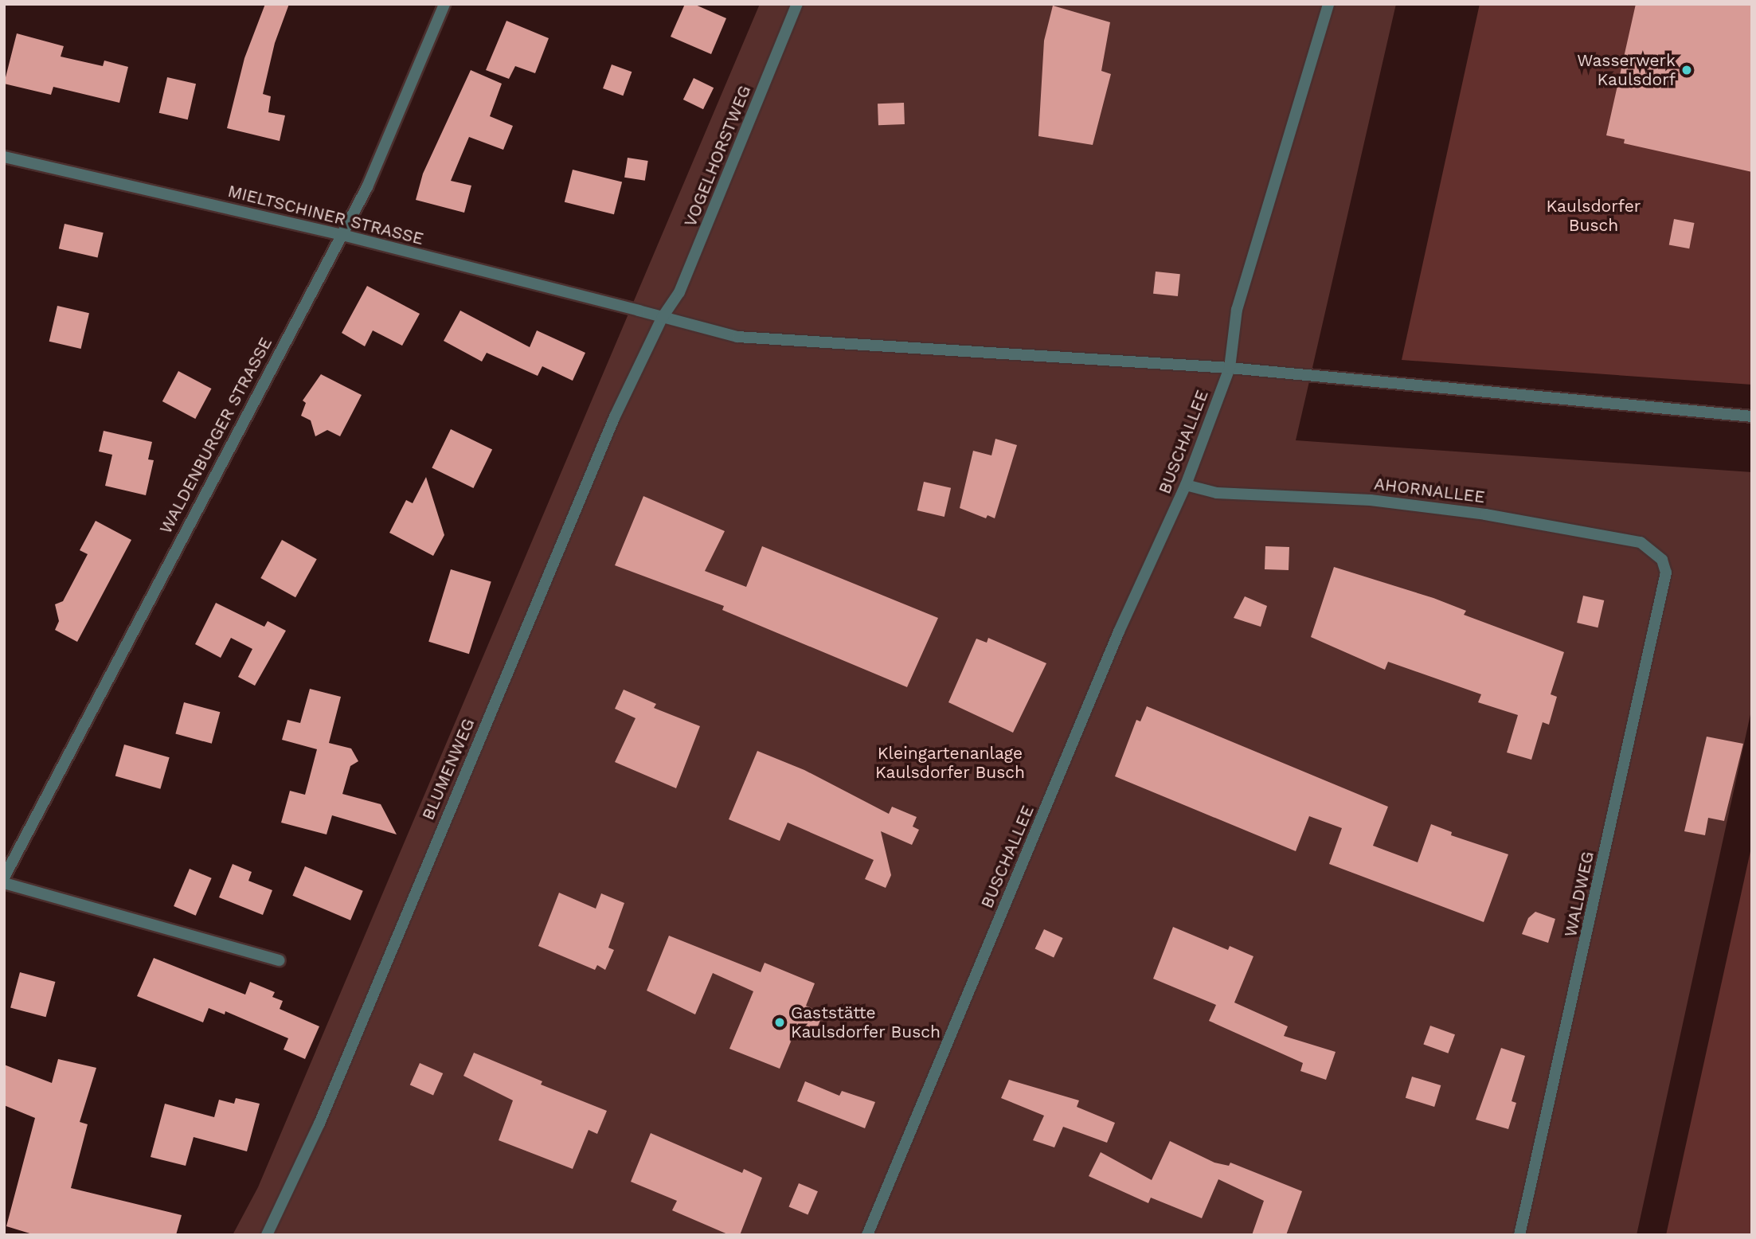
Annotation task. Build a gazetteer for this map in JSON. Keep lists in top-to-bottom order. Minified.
{"streets":{"street":["VOGELHORSTWEG","MIELTSCHINER STRASSE","WALDENBURGER STRASSE","BUSCHALLEE","AHORNALLEE","BLUMENWEG","WALDWEG"]},"crossings":[["VOGELHORSTWEG","MIELTSCHINER STRASSE"],["VOGELHORSTWEG","BLUMENWEG"],["MIELTSCHINER STRASSE","WALDENBURGER STRASSE"],["MIELTSCHINER STRASSE","BUSCHALLEE"],["MIELTSCHINER STRASSE","BLUMENWEG"],["BUSCHALLEE","AHORNALLEE"],["AHORNALLEE","WALDWEG"]],"parks":["Kaulsdorfer Busch","Kleingartenanlage Kaulsdorfer Busch"],"places":["Wasserwerk Kaulsdorf","Gaststätte Kaulsdorfer Busch"]}
